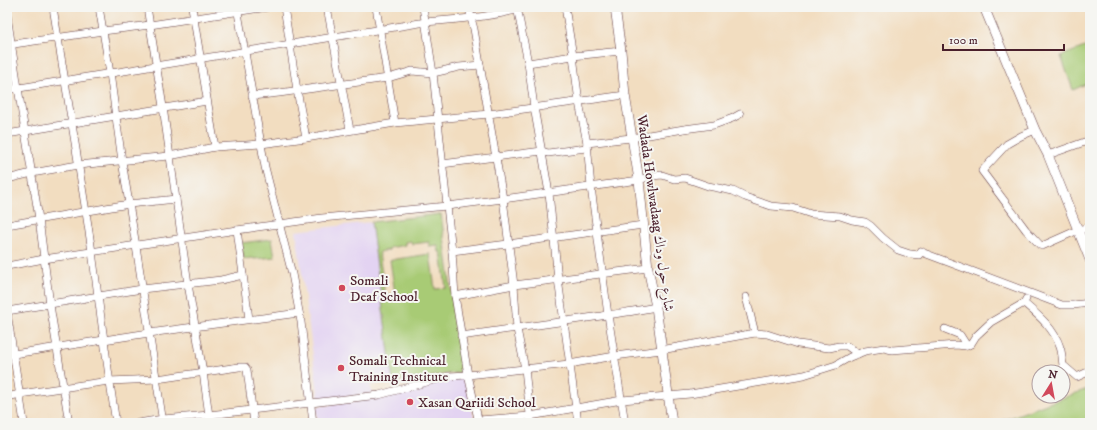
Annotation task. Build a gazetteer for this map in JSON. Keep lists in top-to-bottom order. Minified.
{"streets":{"street":["Wadada Howlwadaag شارع حول وداك"]},"places":["Somali Deaf School","Somali Technical Training Institute","Xasan Qariidi School"],"scale_bar":"100 m","north":"top"}
